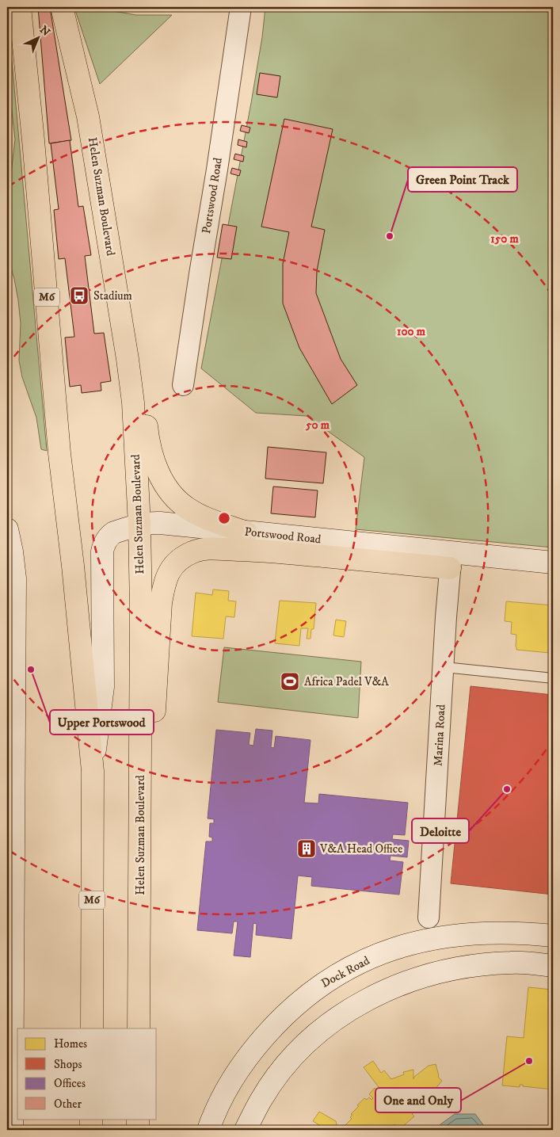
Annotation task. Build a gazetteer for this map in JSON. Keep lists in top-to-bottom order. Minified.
{"streets":{"main road":["Helen Suzman Boulevard","M6"],"street":["Portswood Road","Marina Road","Dock Road"]},"crossings":[["Portswood Road","Helen Suzman Boulevard"],["Portswood Road","M6"],["Portswood Road","Marina Road"]],"places":{"other":["Green Point Track","Upper Portswood","Deloitte","One and Only"],"bus stop":["Stadium"],"sports":["Africa Padel V&A"],"building":["V&A Head Office"]},"legend":["Homes","Shops","Offices","Other"],"north":"top right","rings":["150 m","100 m","50 m"]}
